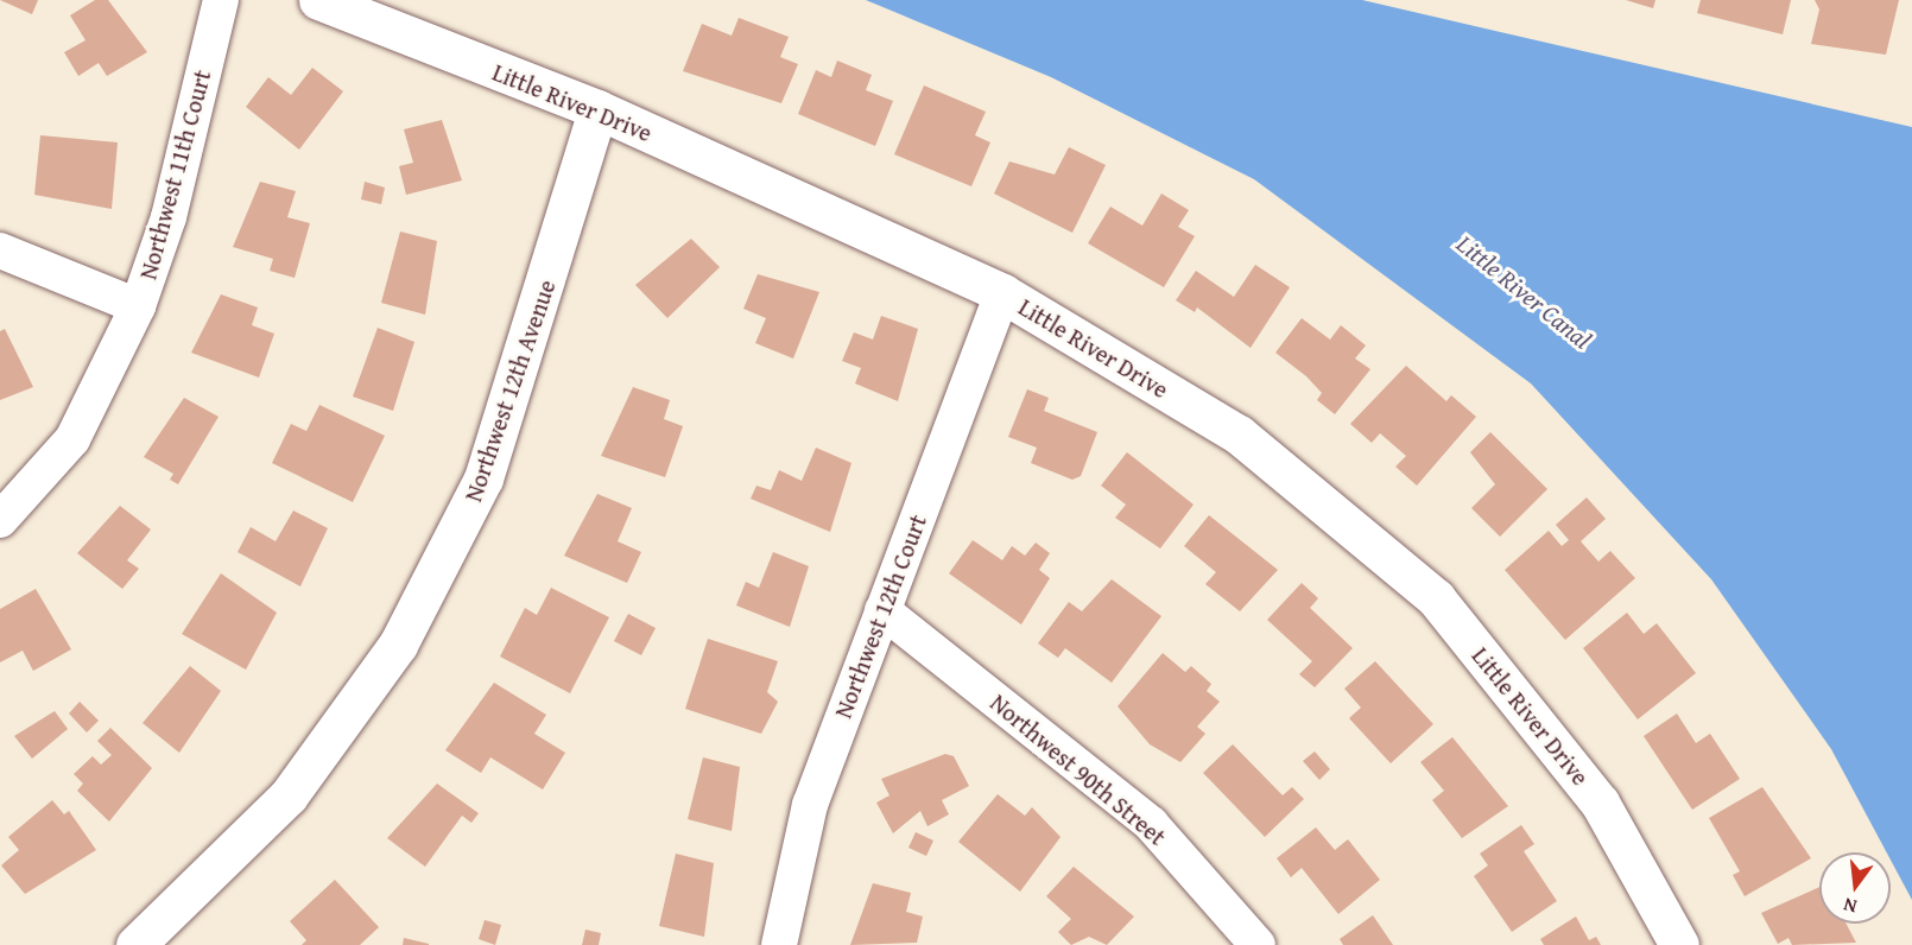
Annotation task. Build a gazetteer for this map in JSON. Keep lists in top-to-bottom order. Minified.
{"streets":{"street":["Little River Drive","Northwest 11th Court","Northwest 12th Avenue","Northwest 12th Court","Northwest 90th Street"]},"crossings":[["Little River Drive","Northwest 12th Avenue"],["Little River Drive","Northwest 12th Court"],["Northwest 12th Court","Northwest 90th Street"]],"water":["Little River Canal"],"north":"bottom"}
